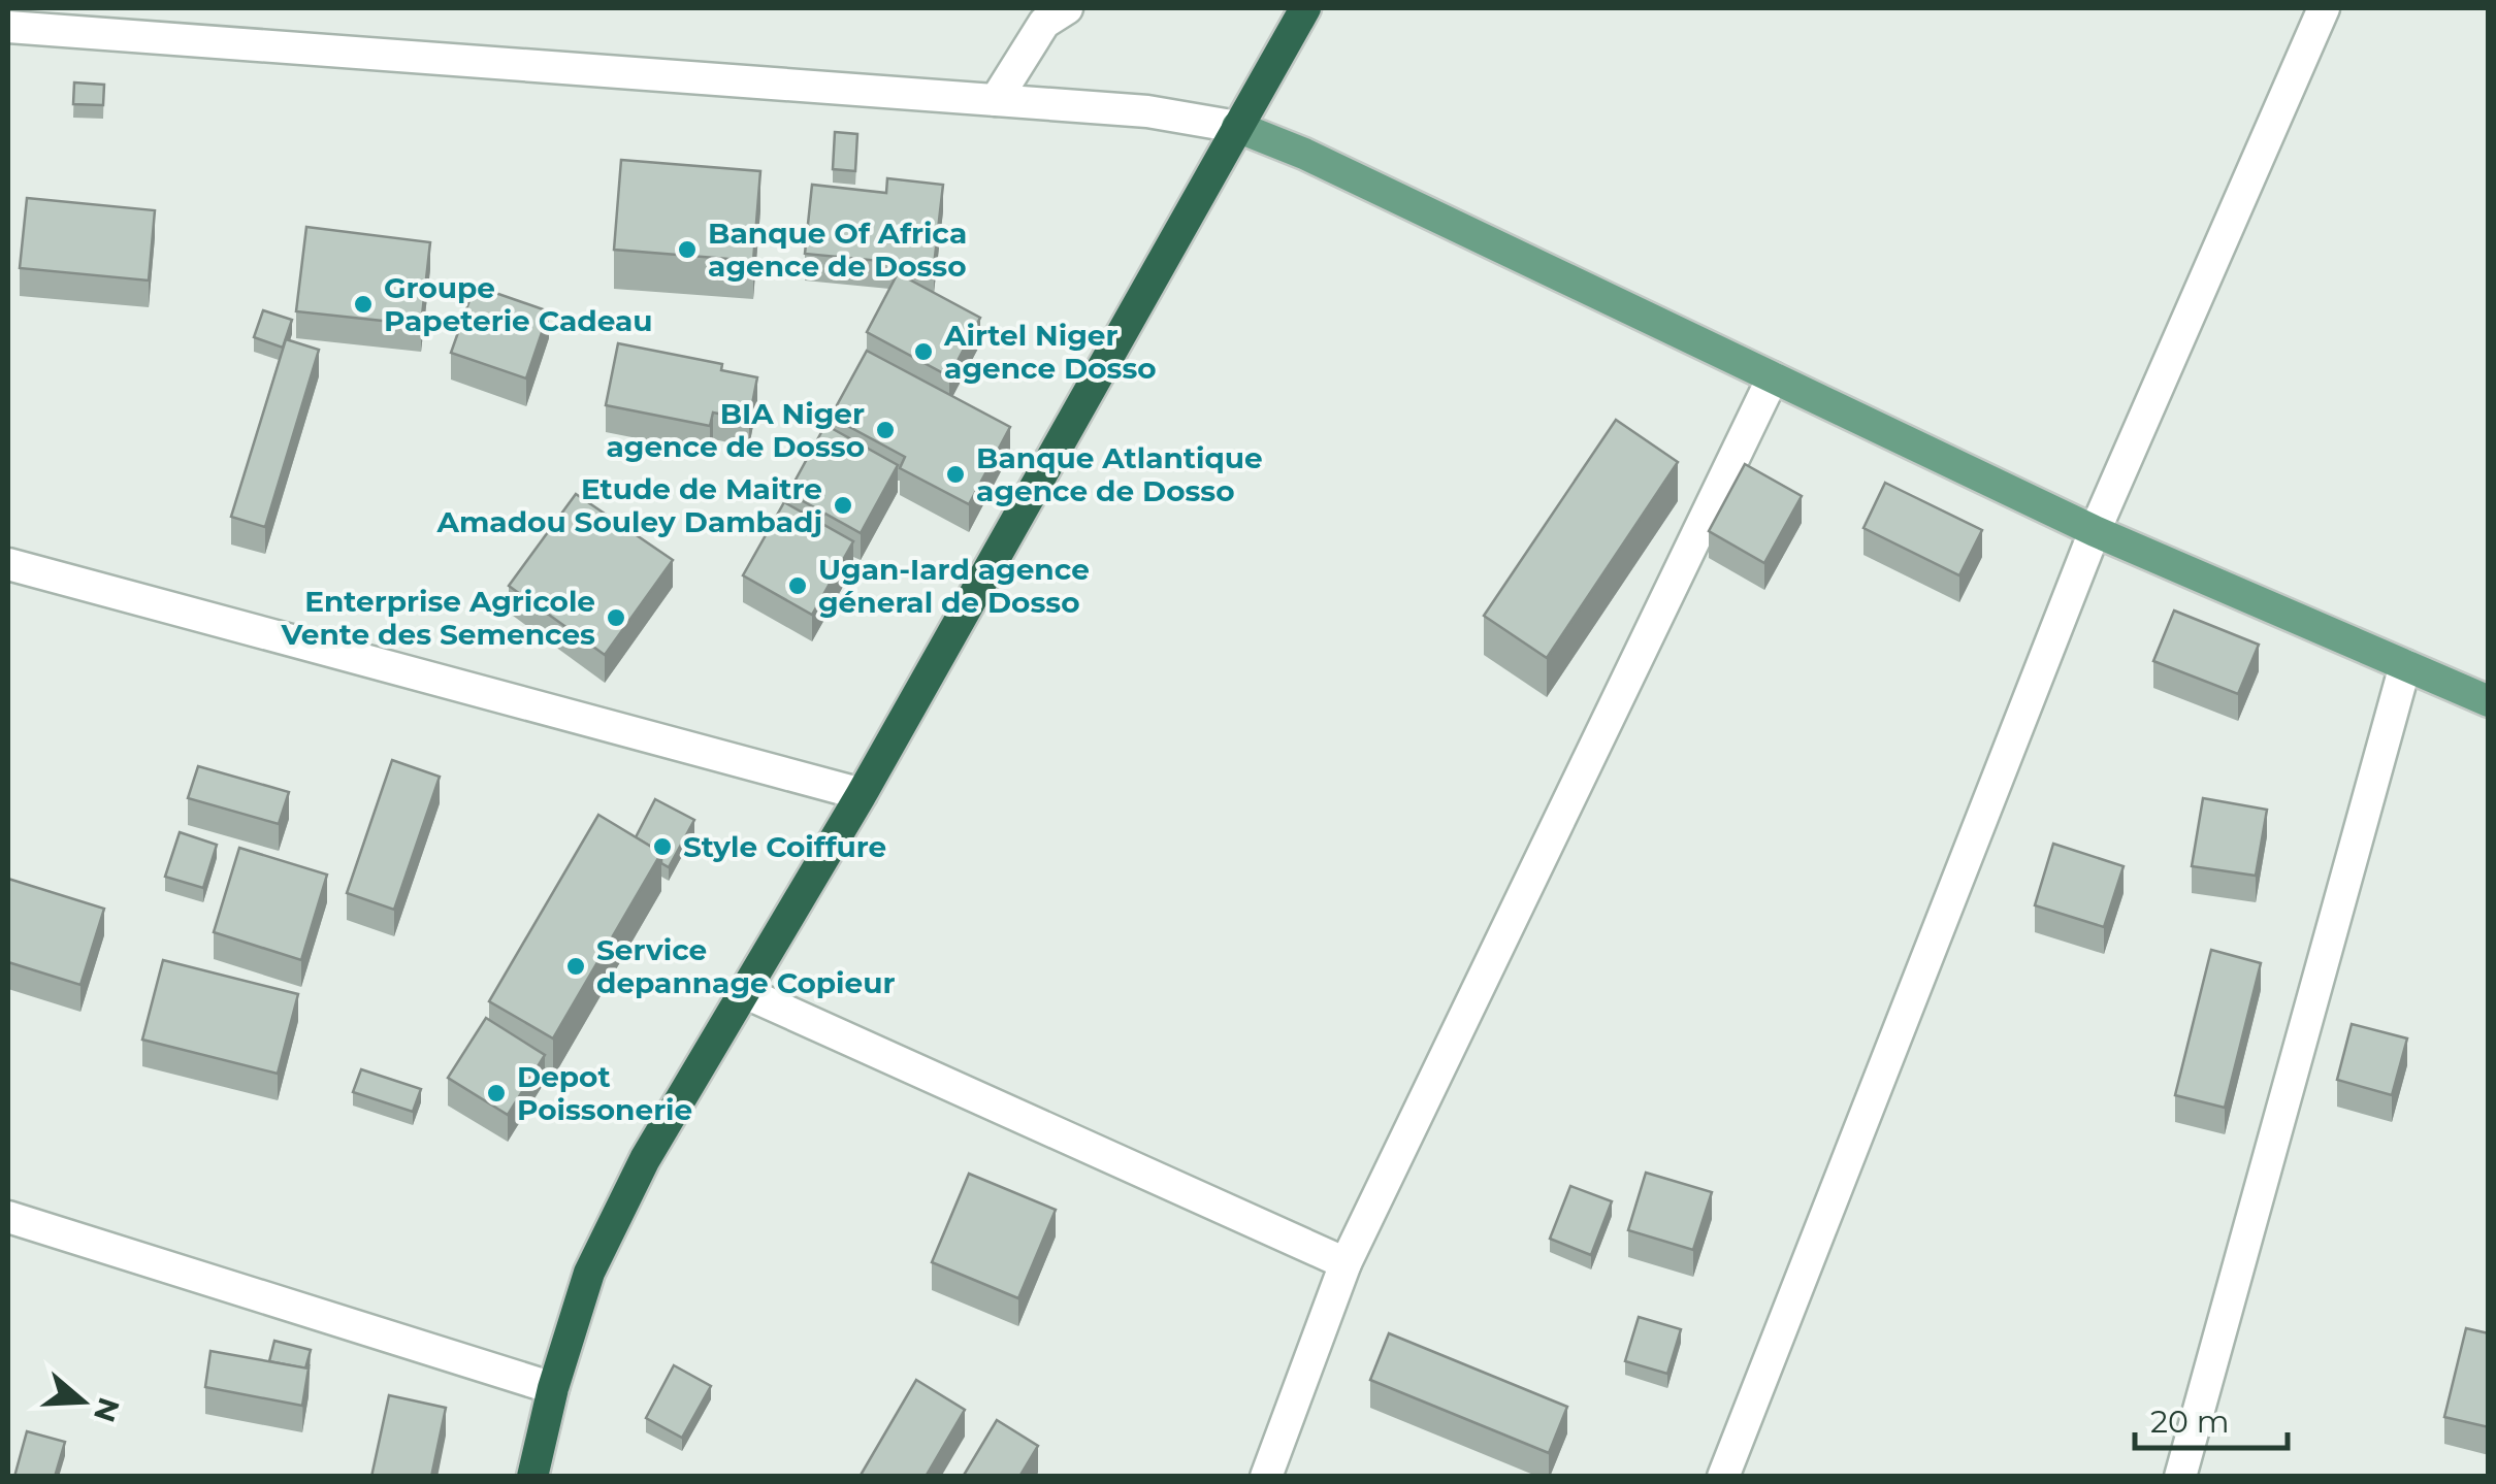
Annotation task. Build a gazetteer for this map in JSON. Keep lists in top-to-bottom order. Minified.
{"places":["Banque Of Africa agence de Dosso","Groupe Papeterie Cadeau","Airtel Niger agence Dosso","BIA Niger agence de Dosso","Banque Atlantique agence de Dosso","Etude de Maitre Amadou Souley Dambadj","Ugan-Iard agence géneral de Dosso","Enterprise Agricole Vente des Semences","Style Coiffure","Service depannage Copieur","Depot Poissonerie"],"scale_bar":"20 m","north":"right"}
